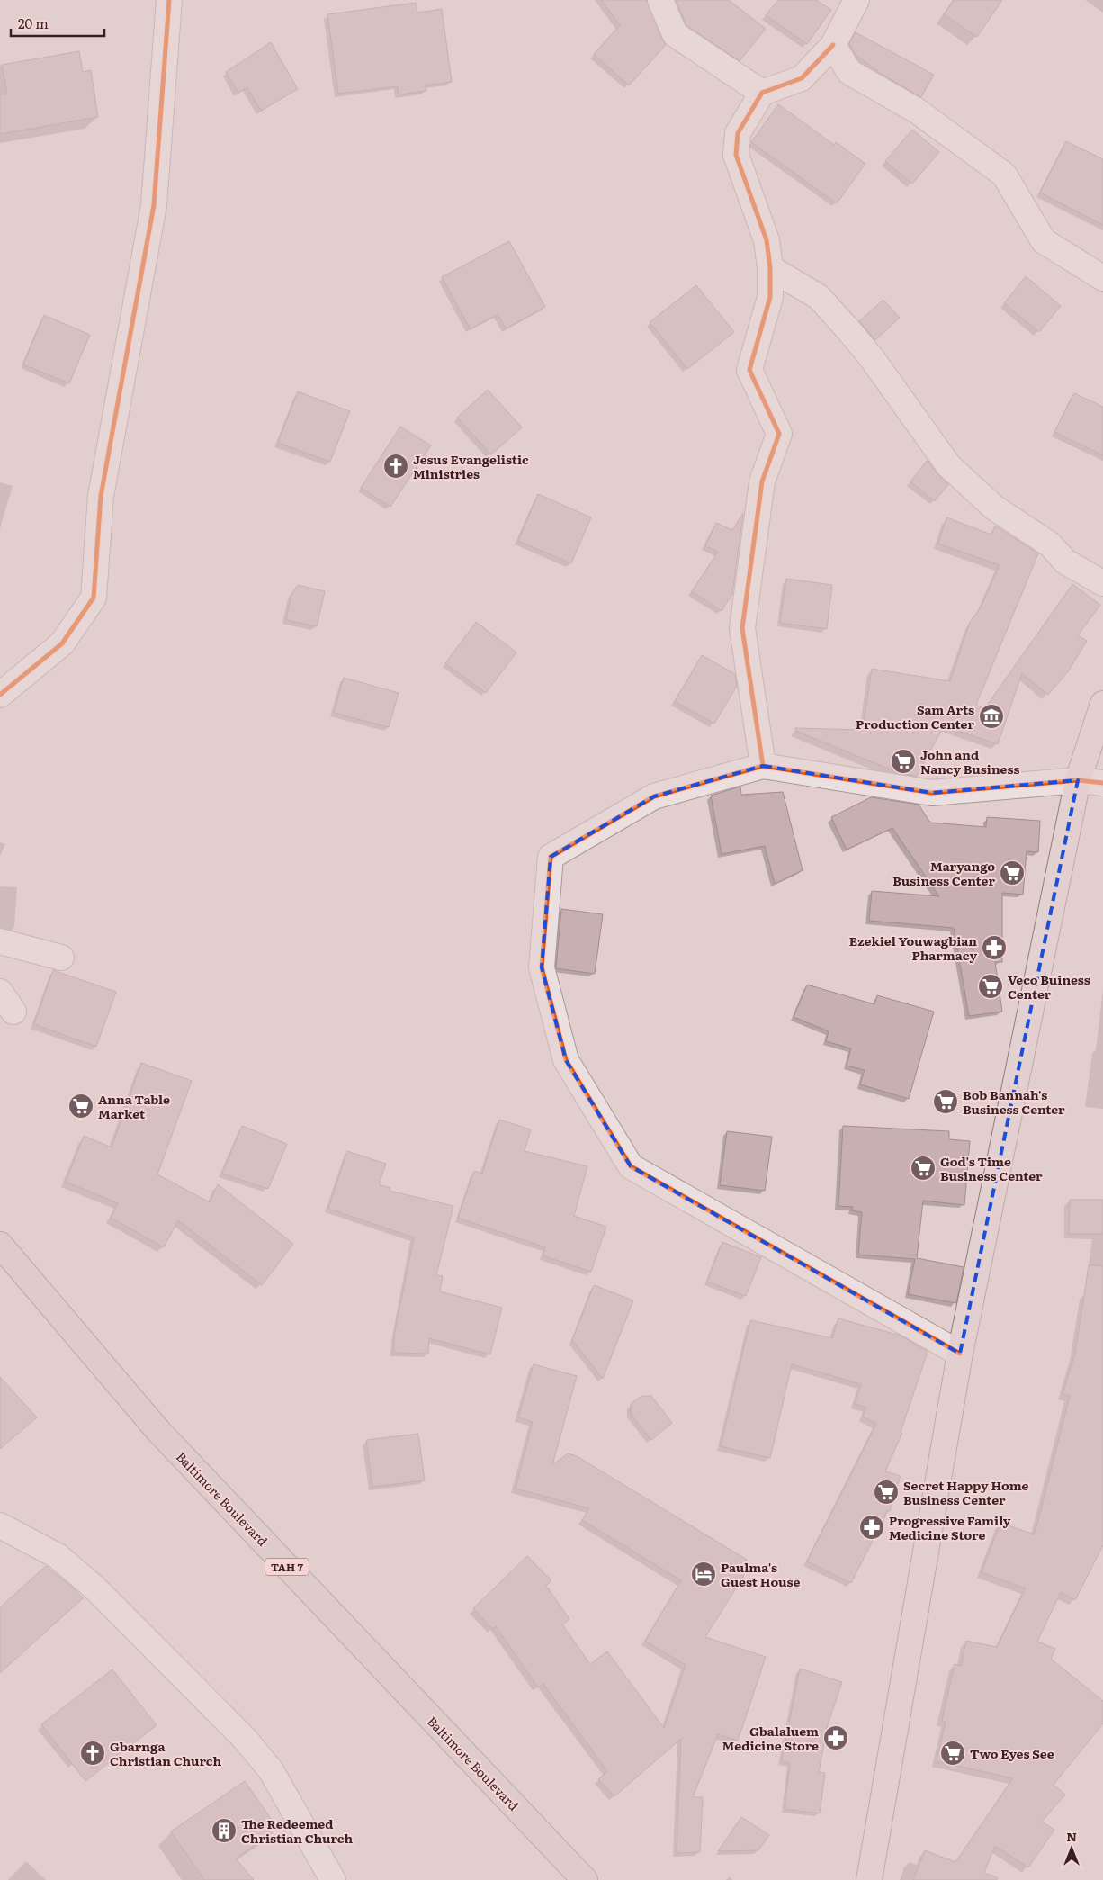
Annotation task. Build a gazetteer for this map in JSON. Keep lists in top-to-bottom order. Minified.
{"streets":{"highway":["Baltimore Boulevard","TAH 7"]},"places":{"church":["Jesus Evangelistic Ministries","Gbarnga Christian Church"],"museum":["Sam Arts Production Center"],"supermarket":["John and Nancy Business","Maryango Business Center","Veco Buiness Center","Bob Bannah's Business Center","Anna Table Market","God's Time Business Center","Secret Happy Home Business Center","Two Eyes See"],"pharmacy":["Ezekiel Youwagbian Pharmacy","Progressive Family Medicine Store","Gbalaluem Medicine Store"],"hotel":["Paulma's Guest House"],"building":["The Redeemed Christian Church"]},"scale_bar":"20 m","north":"top"}
